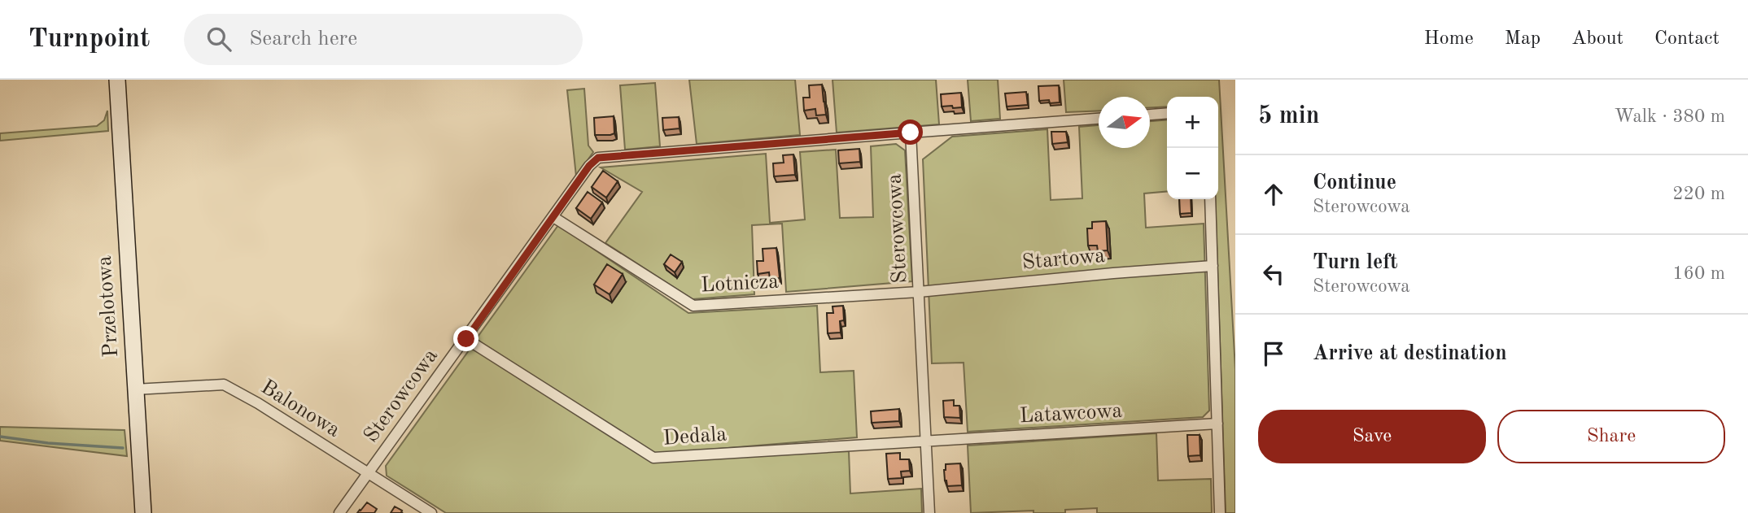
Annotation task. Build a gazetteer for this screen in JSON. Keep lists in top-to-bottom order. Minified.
{"streets":{"street":["Sterowcowa","Startowa","Lotnicza","Przelotowa","Balonowa","Latawcowa","Dedala"]},"crossings":[["Sterowcowa","Startowa"],["Sterowcowa","Lotnicza"],["Sterowcowa","Balonowa"],["Sterowcowa","Latawcowa"],["Sterowcowa","Dedala"],["Startowa","Lotnicza"],["Przelotowa","Balonowa"],["Latawcowa","Dedala"]],"north":"right","page":{"header":"Turnpoint","search":"Search here","nav":["Home","Map","About","Contact"],"heading":["5 min","Walk · 380 m"],"map_buttons":["+","−"],"list":[["Continue","Sterowcowa","220 m"],["Turn left","Sterowcowa","160 m"],"Arrive at destination"],"buttons":["Save","Share"]}}
